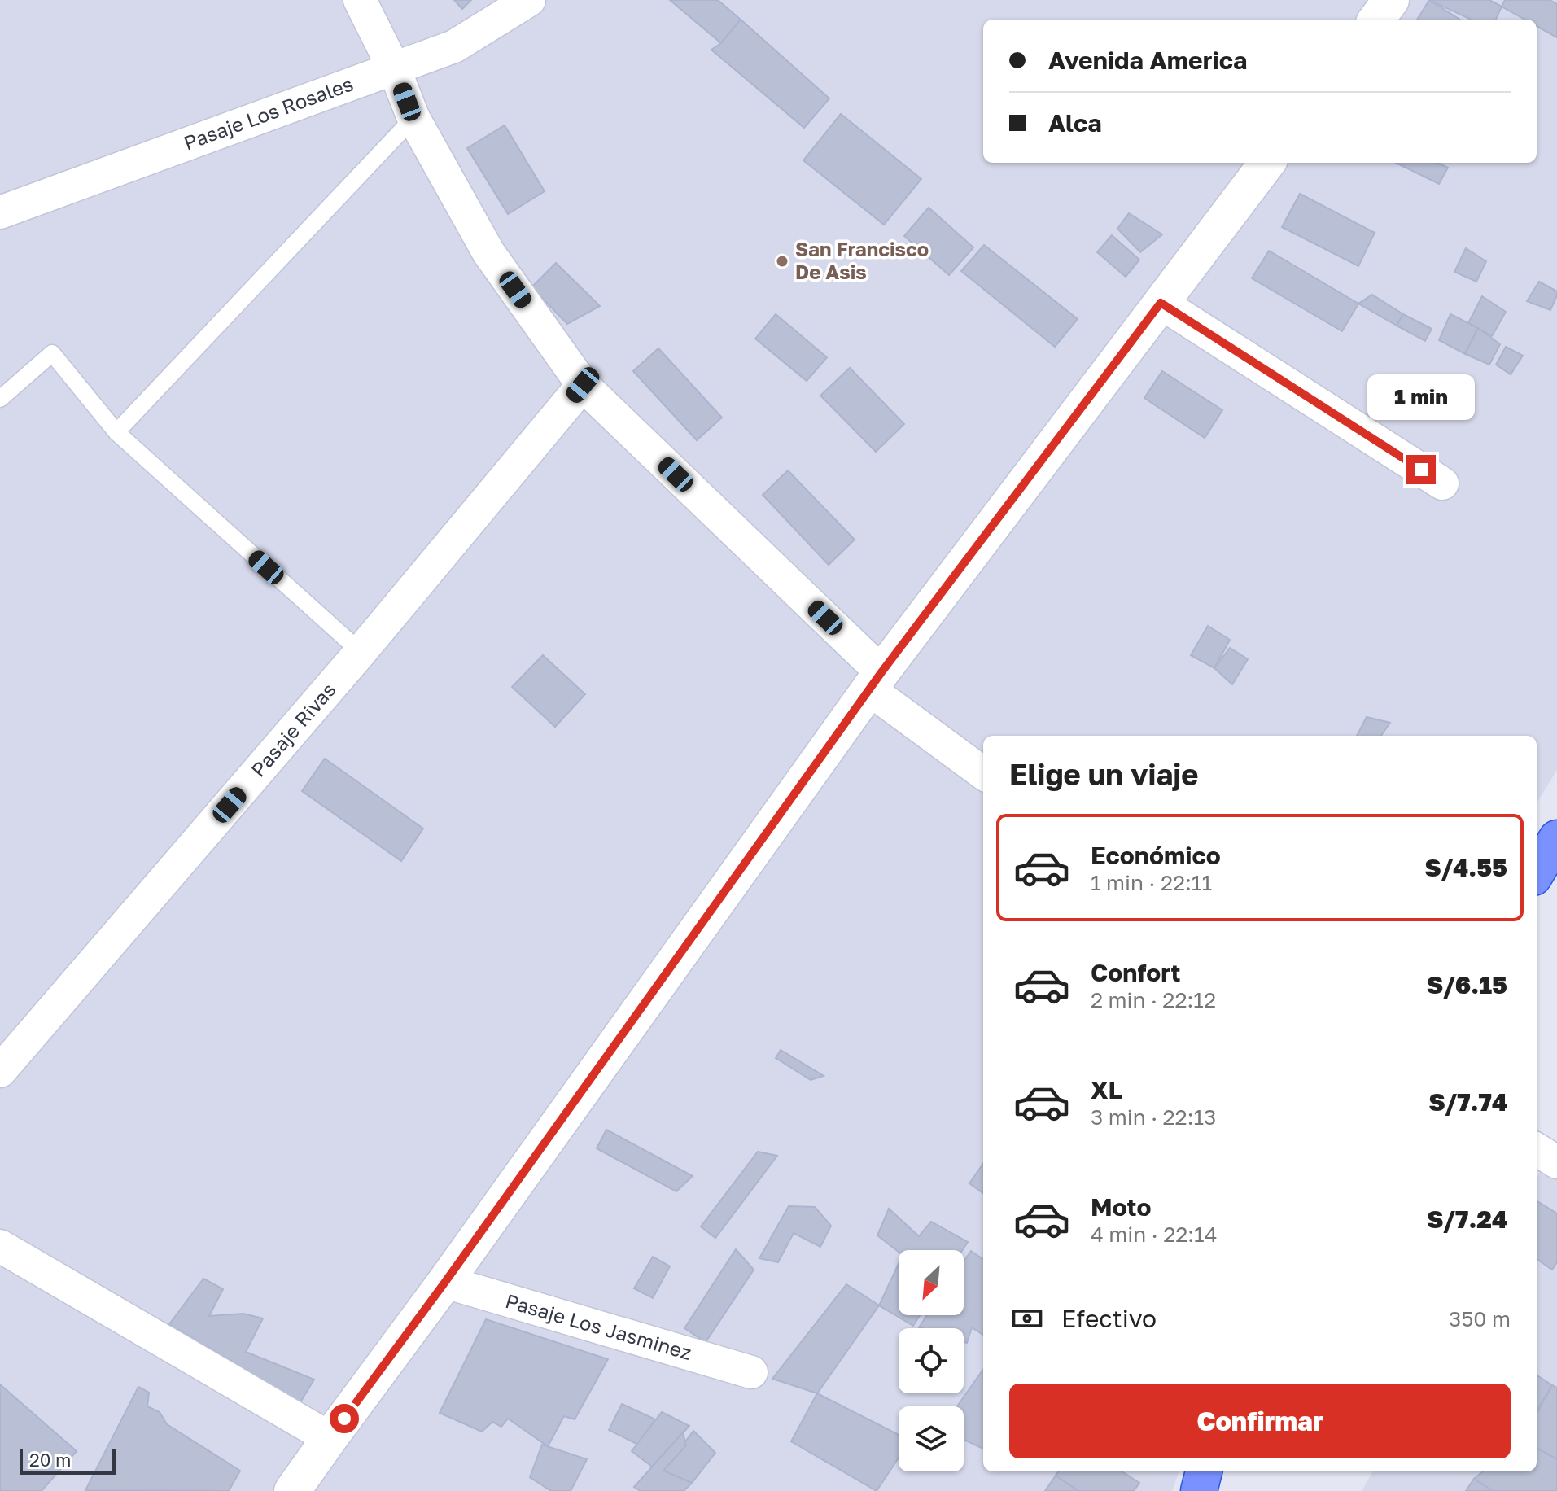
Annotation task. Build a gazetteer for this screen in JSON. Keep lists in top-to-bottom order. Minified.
{"streets":{"street":["Pasaje Los Rosales","Pasaje Rivas","Pasaje Los Jasminez"]},"places":["San Francisco De Asis"],"scale_bar":"20 m","north":"bottom left","page":{"banner":["Avenida America","Alca"],"bubble":"1 min","heading":"Elige un viaje","list":[{"name":"Económico","note":"1 min · 22:11","value":"S/4.55"},{"name":"Confort","note":"2 min · 22:12","value":"S/6.15"},{"name":"XL","note":"3 min · 22:13","value":"S/7.74"},{"name":"Moto","note":"4 min · 22:14","value":"S/7.24"}],"pay":["Efectivo","350 m"],"buttons":"Confirmar","scale":"20 m"}}
